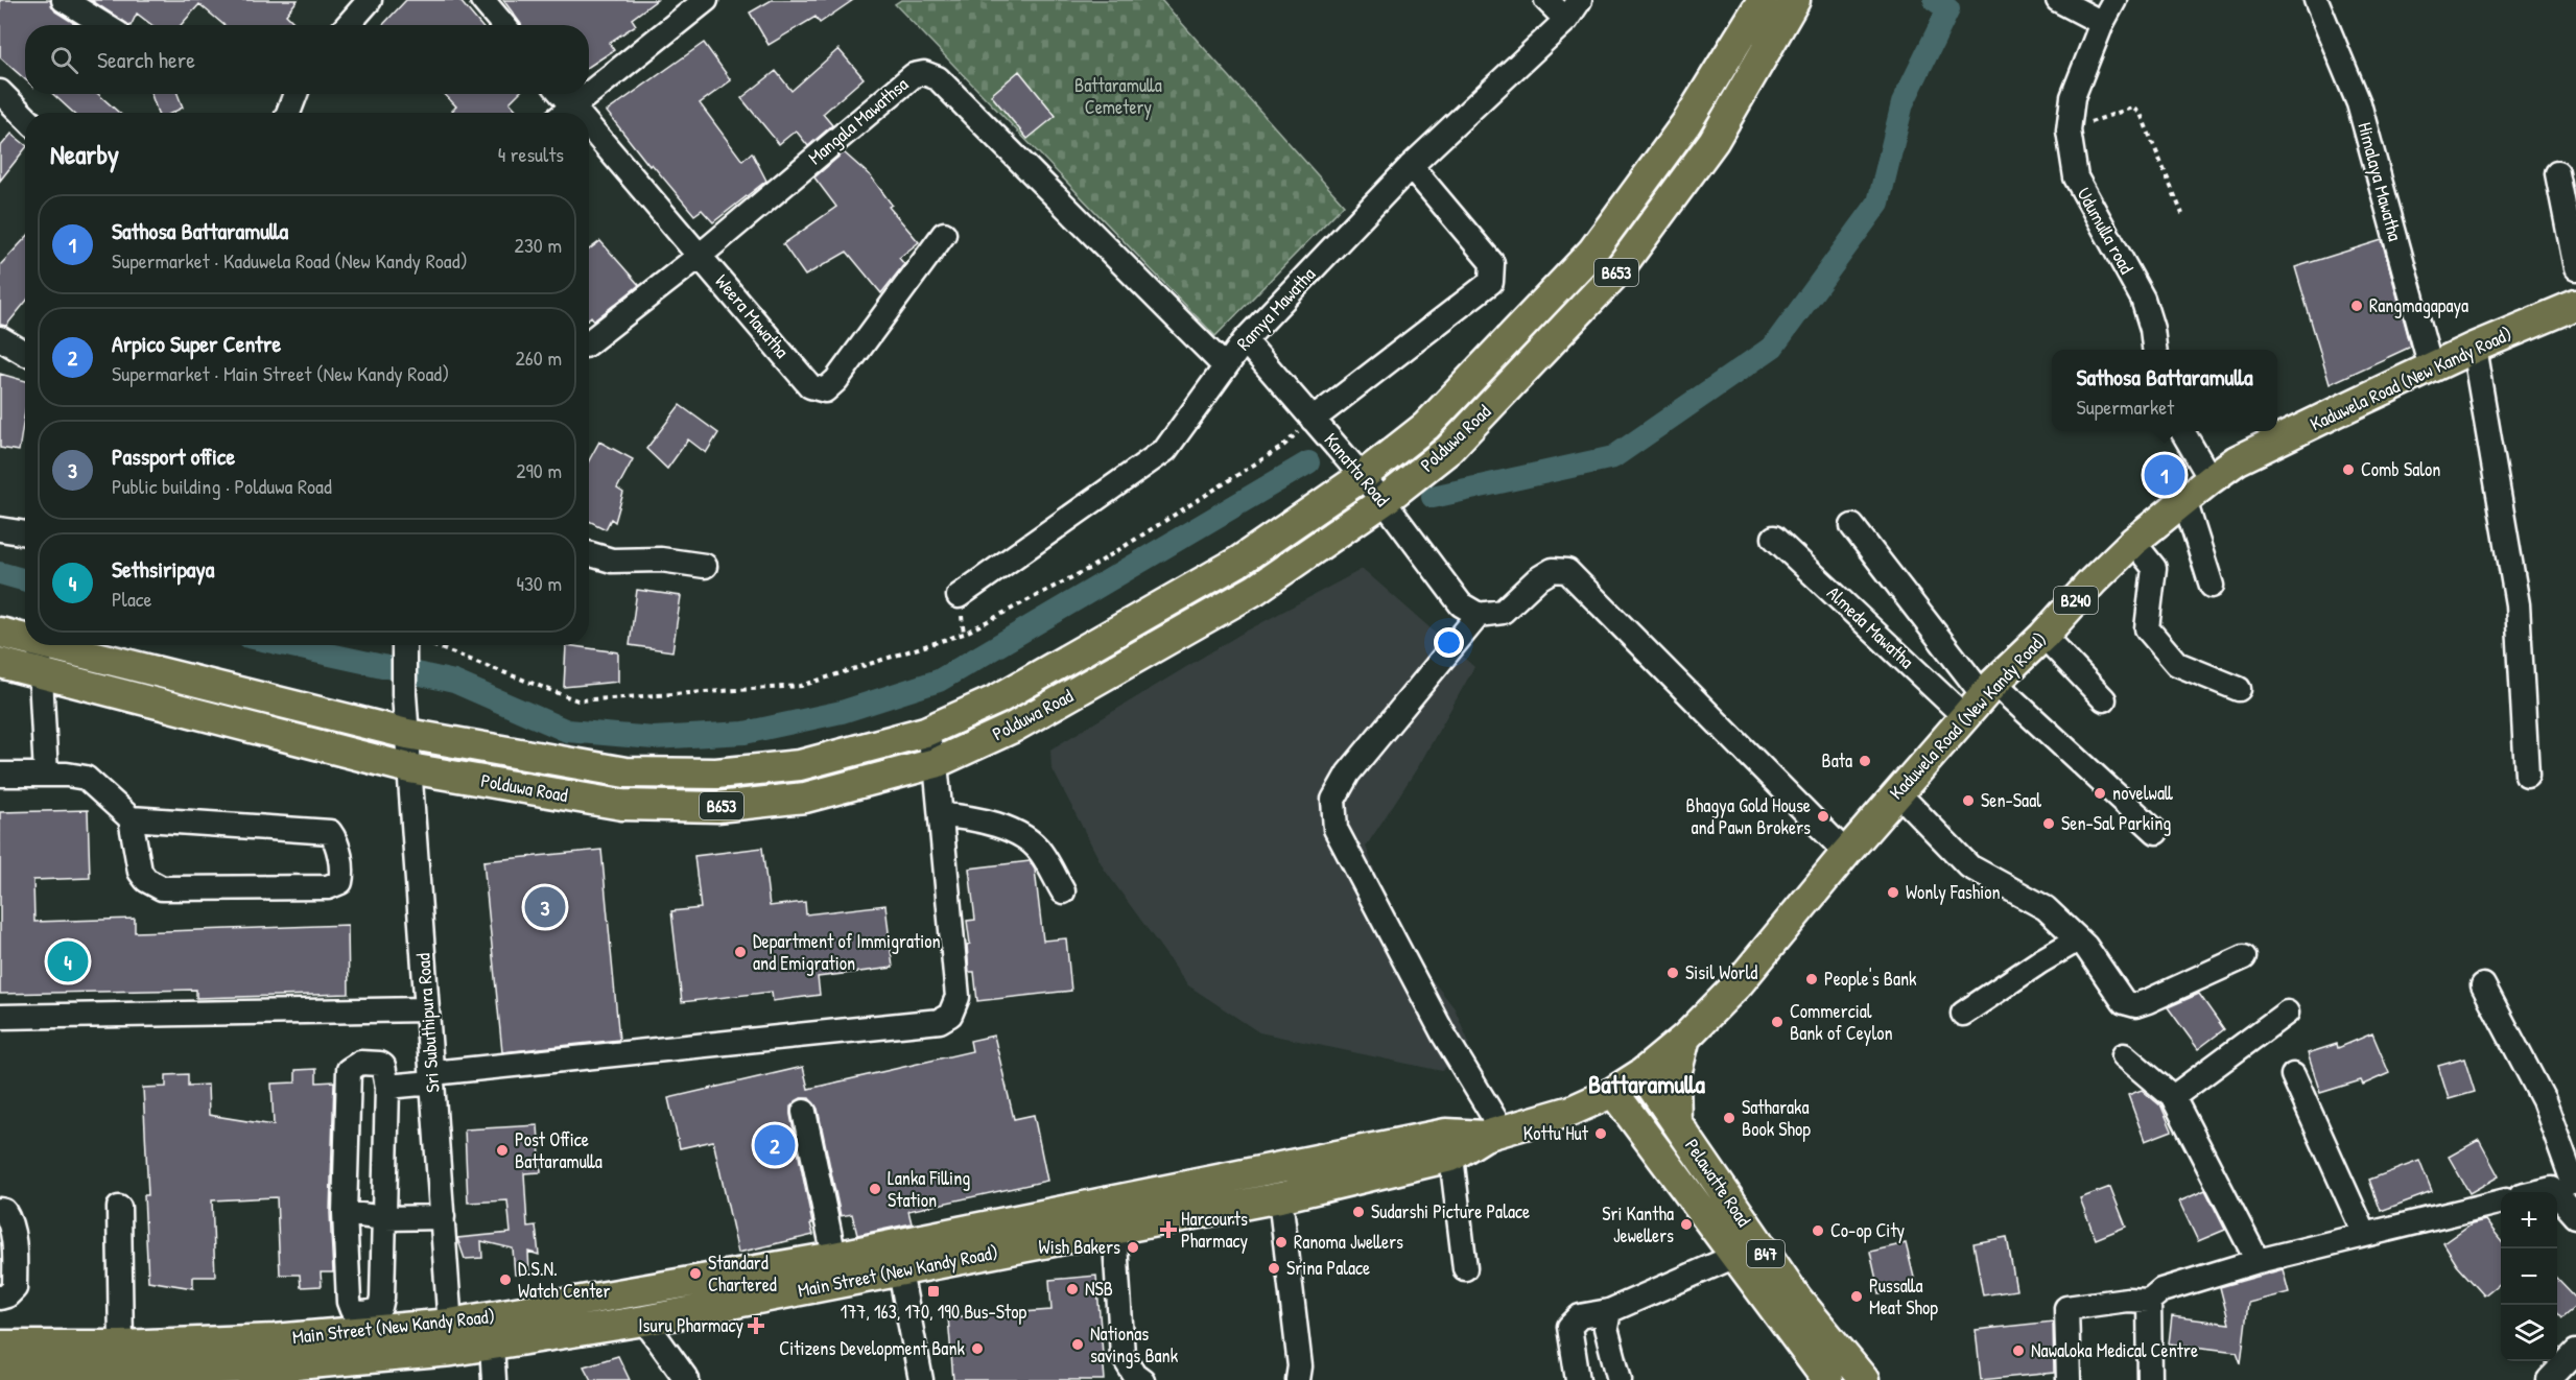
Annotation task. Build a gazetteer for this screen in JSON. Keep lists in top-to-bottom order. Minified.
{"streets":{"main road":["B653","Kaduwela Road (New Kandy Road)","Polduwa Road","B240","Pelawatte Road","B47","Main Street (New Kandy Road)"],"street":["Mangala Mawathsa","Himalaya Mawatha","Udumulla road","Ramya Mawatha","Weera Mawatha","Kanatta Road","Almeda Mawatha","Sri Subuthipura Road"]},"crossings":[["Mangala Mawathsa","Ramya Mawatha"],["Mangala Mawathsa","Weera Mawatha"],["Himalaya Mawatha","Kaduwela Road (New Kandy Road)"],["Ramya Mawatha","Kanatta Road"],["Kaduwela Road (New Kandy Road)","Almeda Mawatha"],["Kaduwela Road (New Kandy Road)","Pelawatte Road"],["Kaduwela Road (New Kandy Road)","Main Street (New Kandy Road)"],["Polduwa Road","Kanatta Road"],["Polduwa Road","Sri Subuthipura Road"],["Sri Subuthipura Road","Main Street (New Kandy Road)"],["Pelawatte Road","B47"],["Pelawatte Road","Main Street (New Kandy Road)"],["B47","Main Street (New Kandy Road)"]],"districts":["Battaramulla"],"parks":["Battaramulla Cemetery"],"places":{"other":["Rangmagapaya","Comb Salon","Bata","novelwall","Sen-Saal","Bhagya Gold House and Pawn Brokers","Sen-Sal Parking","Wonly Fashion","Department of Immigration and Emigration","Sisil World","People's Bank","Commercial Bank of Ceylon","Satharaka Book Shop","Kottu Hut","Post Office Battaramulla","Lanka Filling Station","Sudarshi Picture Palace","Sri Kantha Jewellers","Co-op City","Ranoma Jwellers","Wish Bakers","Srina Palace","Standard Chartered","D.S.N. Watch Center","NSB","Pussalla Meat Shop","Nationas savings Bank","Citizens Development Bank","Nawaloka Medical Centre"],"health":["Harcourts Pharmacy","Isuru Pharmacy"],"transit":["177, 163, 170, 190 Bus-Stop"]},"page":{"search":"Search here","heading":["Nearby","4 results"],"list":[{"mark":"1","name":"Sathosa Battaramulla","note":"Supermarket · Kaduwela Road (New Kandy Road)","value":"230 m"},{"mark":"2","name":"Arpico Super Centre","note":"Supermarket · Main Street (New Kandy Road)","value":"260 m"},{"mark":"3","name":"Passport office","note":"Public building · Polduwa Road","value":"290 m"},{"mark":"4","name":"Sethsiripaya","note":"Place","value":"430 m"}],"popup":["Sathosa Battaramulla","Supermarket"],"pins":["1","3","4","2"],"map_buttons":["+","−"]}}
